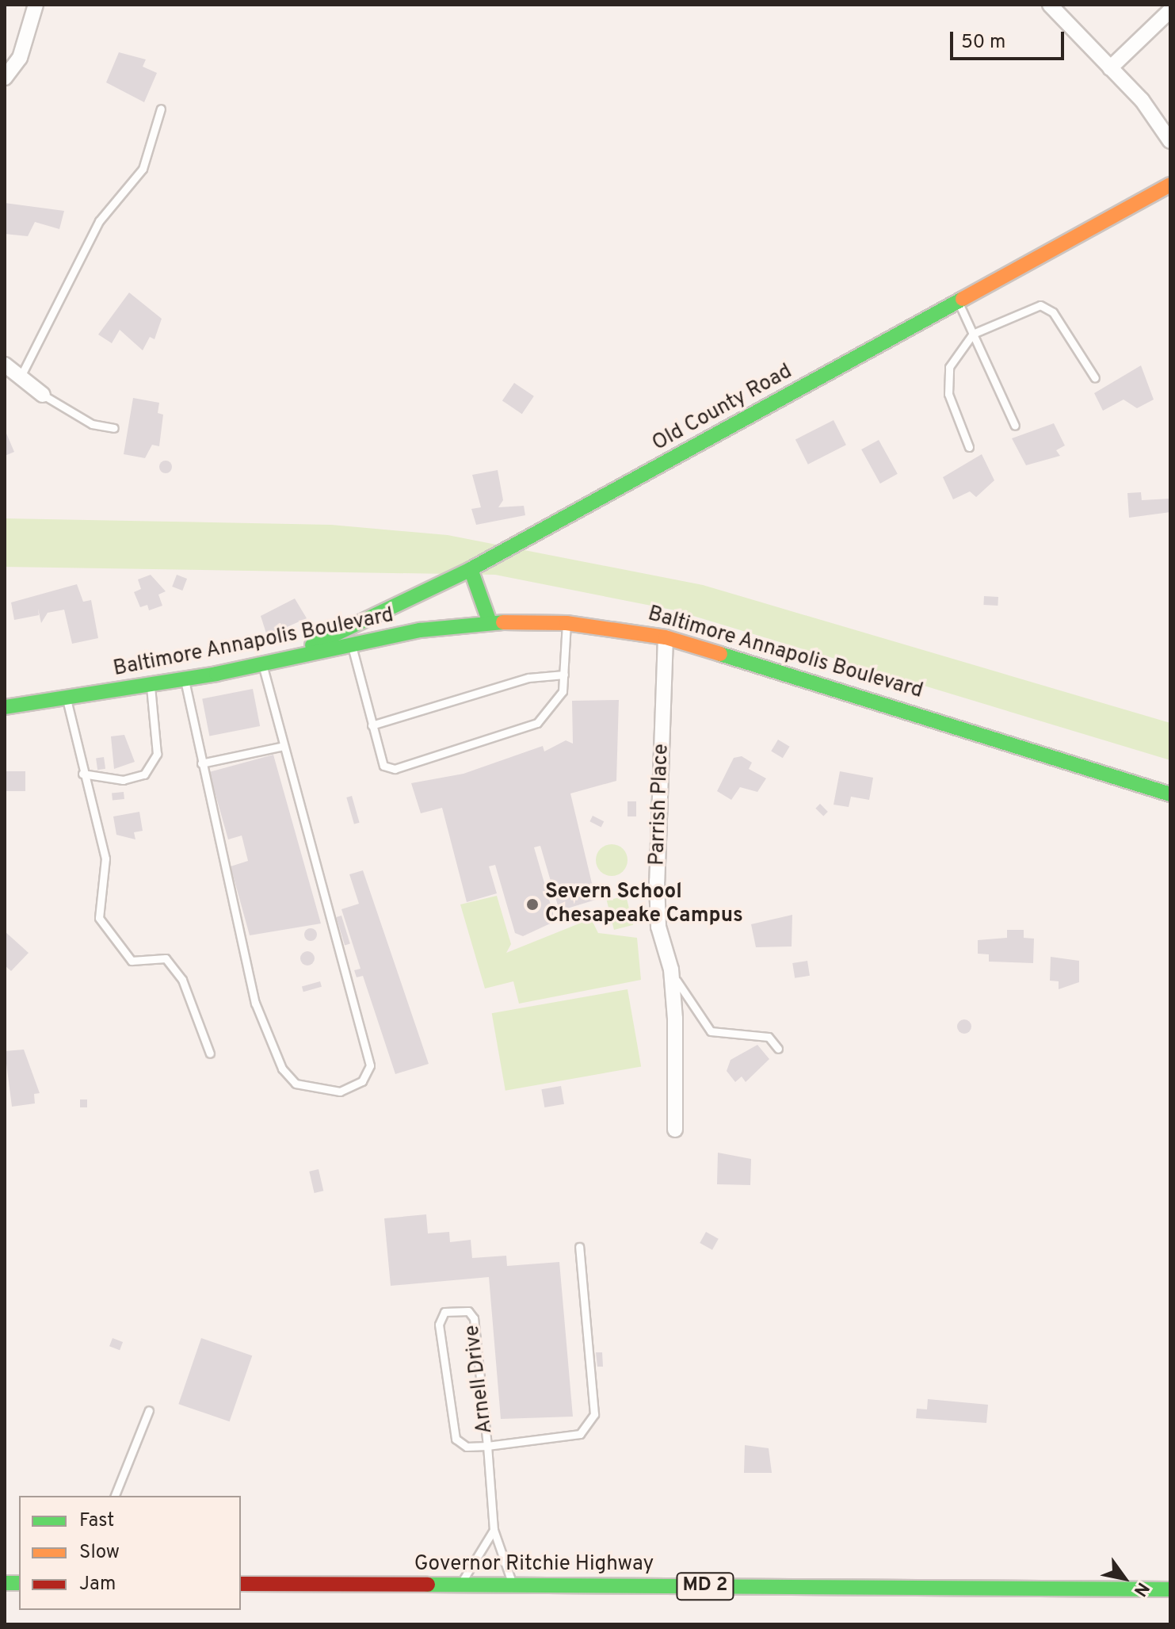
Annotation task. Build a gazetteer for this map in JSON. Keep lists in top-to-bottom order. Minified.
{"streets":{"main road":["Old County Road","Baltimore Annapolis Boulevard","Governor Ritchie Highway","MD 2"],"street":["Parrish Place"],"lane":["Arnell Drive"]},"crossings":[["Old County Road","Baltimore Annapolis Boulevard"],["Baltimore Annapolis Boulevard","Parrish Place"],["Arnell Drive","Governor Ritchie Highway"]],"places":["Severn School Chesapeake Campus"],"legend":["Fast","Slow","Jam"],"scale_bar":"50 m","north":"bottom right"}
